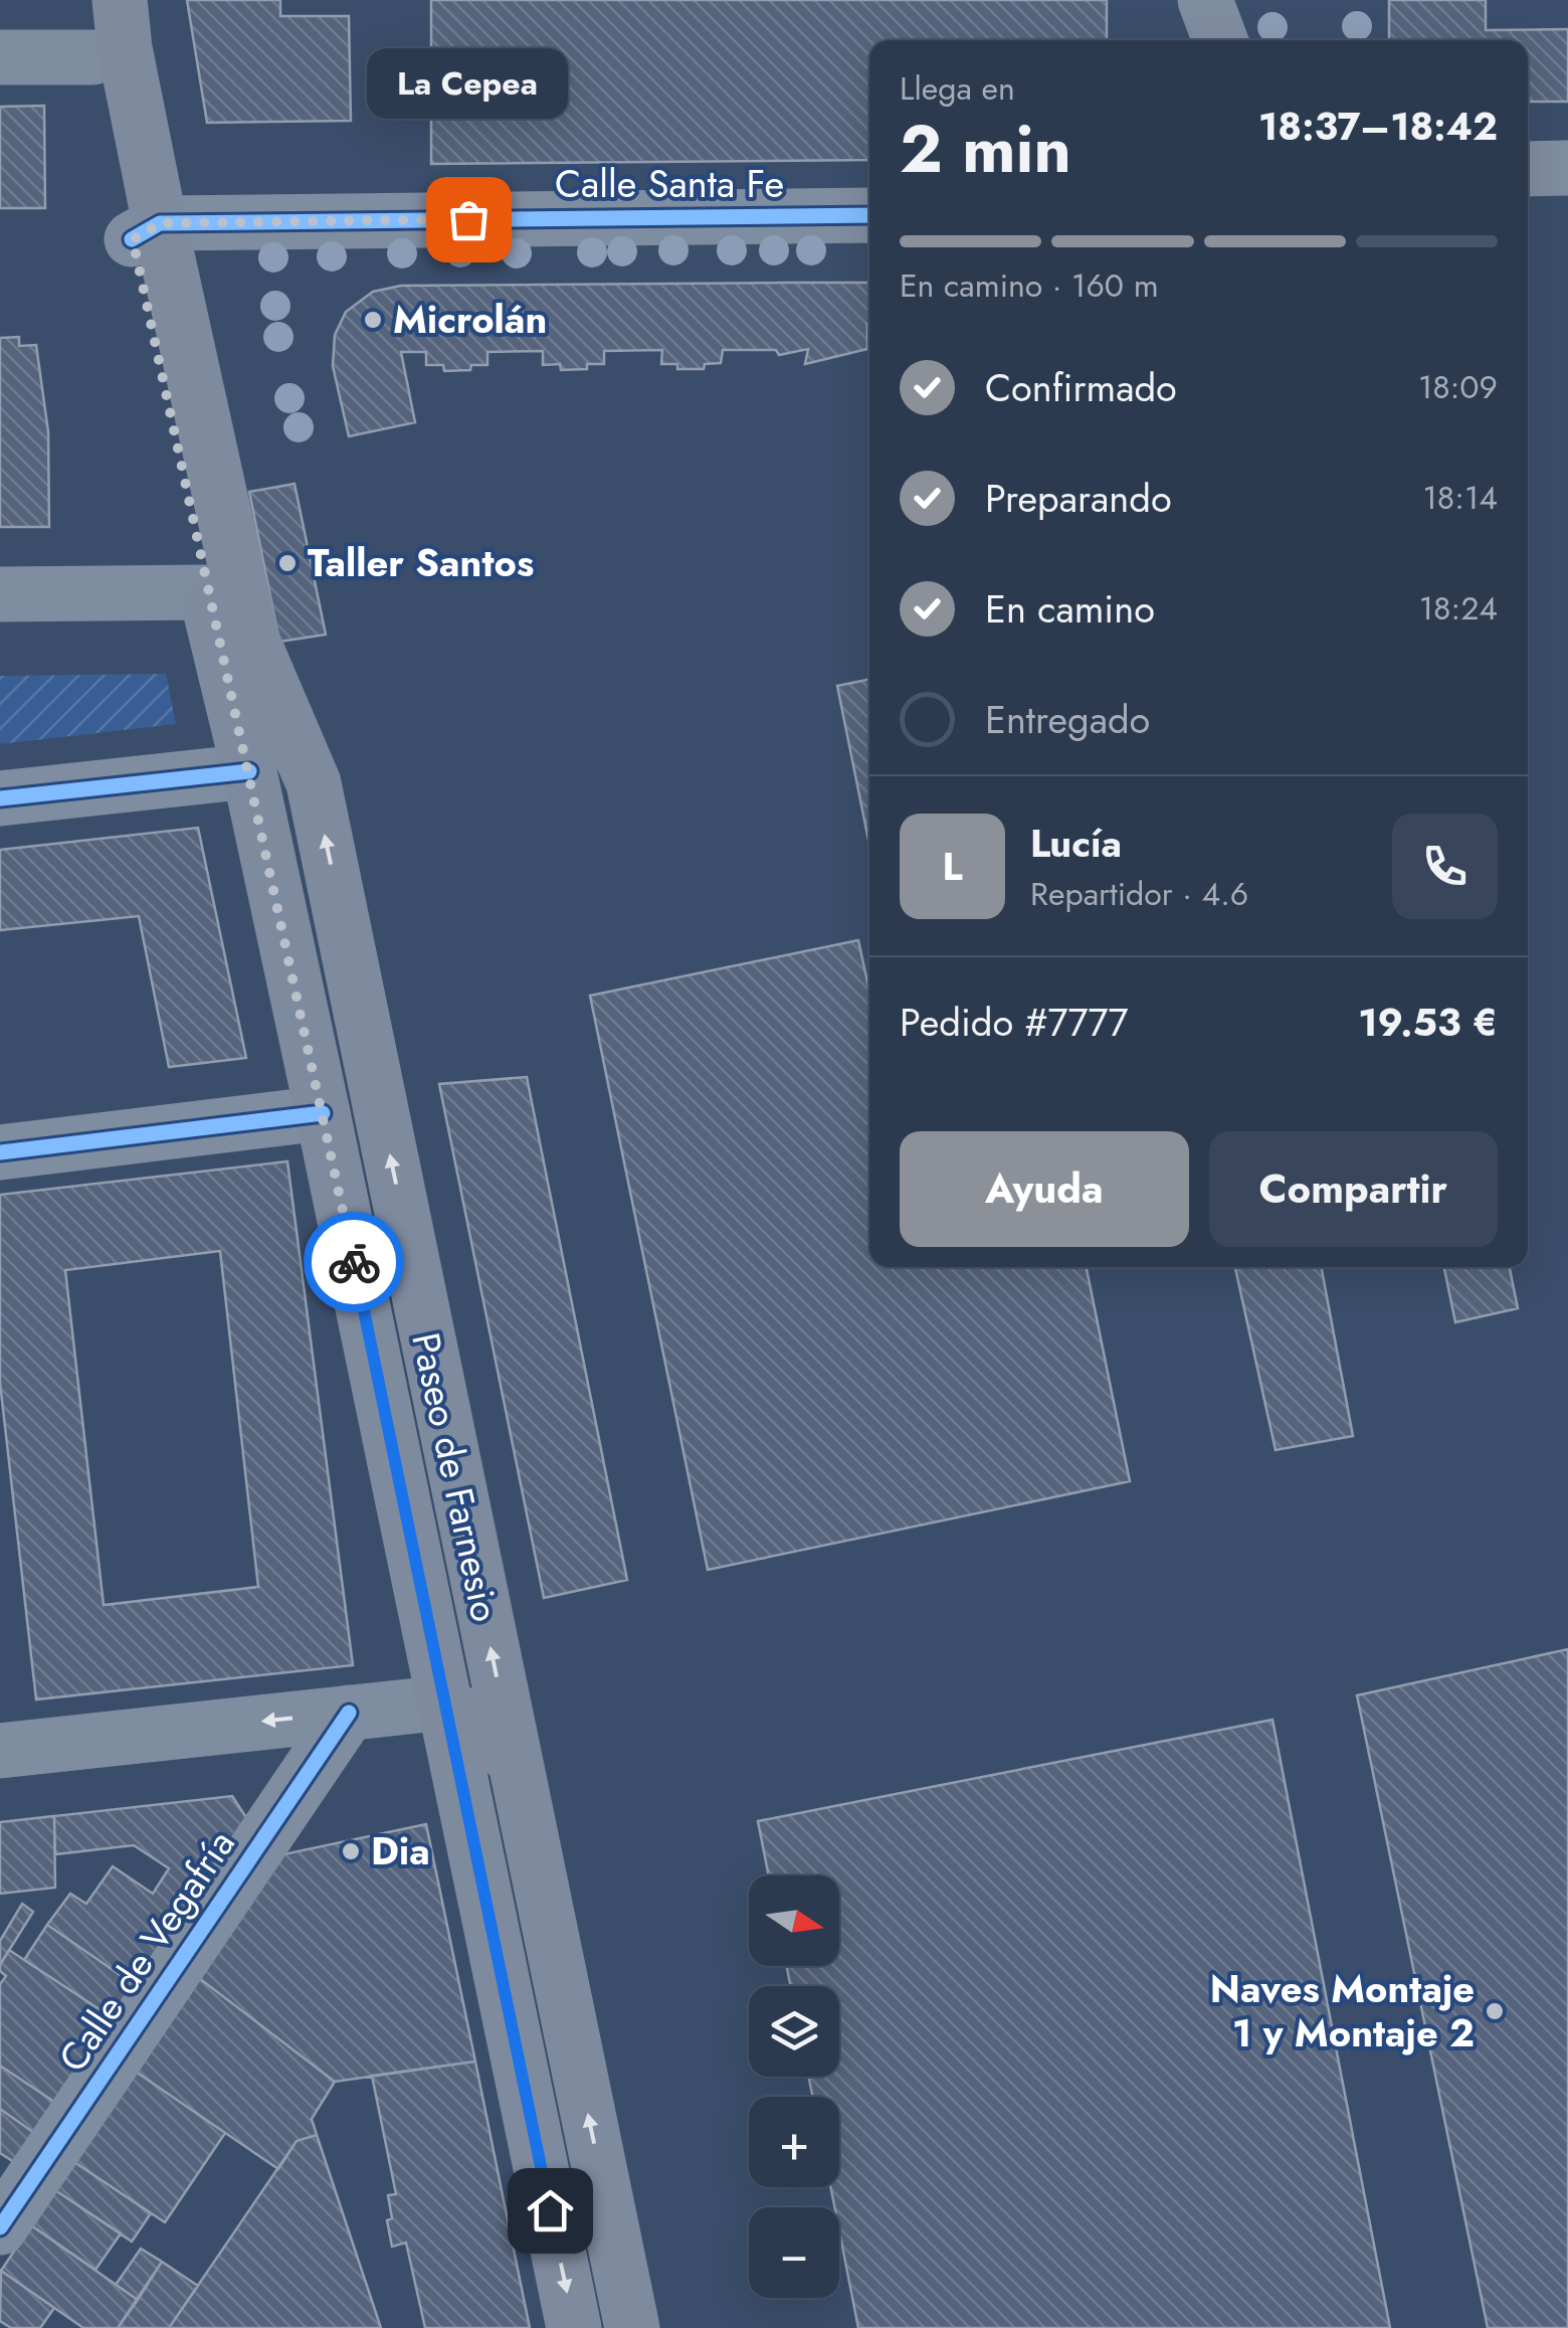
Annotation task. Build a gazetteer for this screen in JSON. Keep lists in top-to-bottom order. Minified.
{"streets":{"main road":["Paseo de Farnesio"],"street":["Calle Santa Fe","Calle de Vegafría"]},"crossings":[["Calle Santa Fe","Paseo de Farnesio"]],"places":["La Cepea","Microlán","Taller Santos","Dia","Naves Montaje 1 y Montaje 2"],"north":"right","page":{"heading":["2 min","Llega en","18:37–18:42"],"panel":["Lucía","Repartidor · 4.6","Pedido #7777","19.53 €"],"bubble":"La Cepea","bar":"En camino · 160 m","list":[["Confirmado","18:09"],["Preparando","18:14"],["En camino","18:24"],"Entregado"],"round":"L","buttons":["Ayuda","Compartir"],"map_buttons":["+","−"]}}
